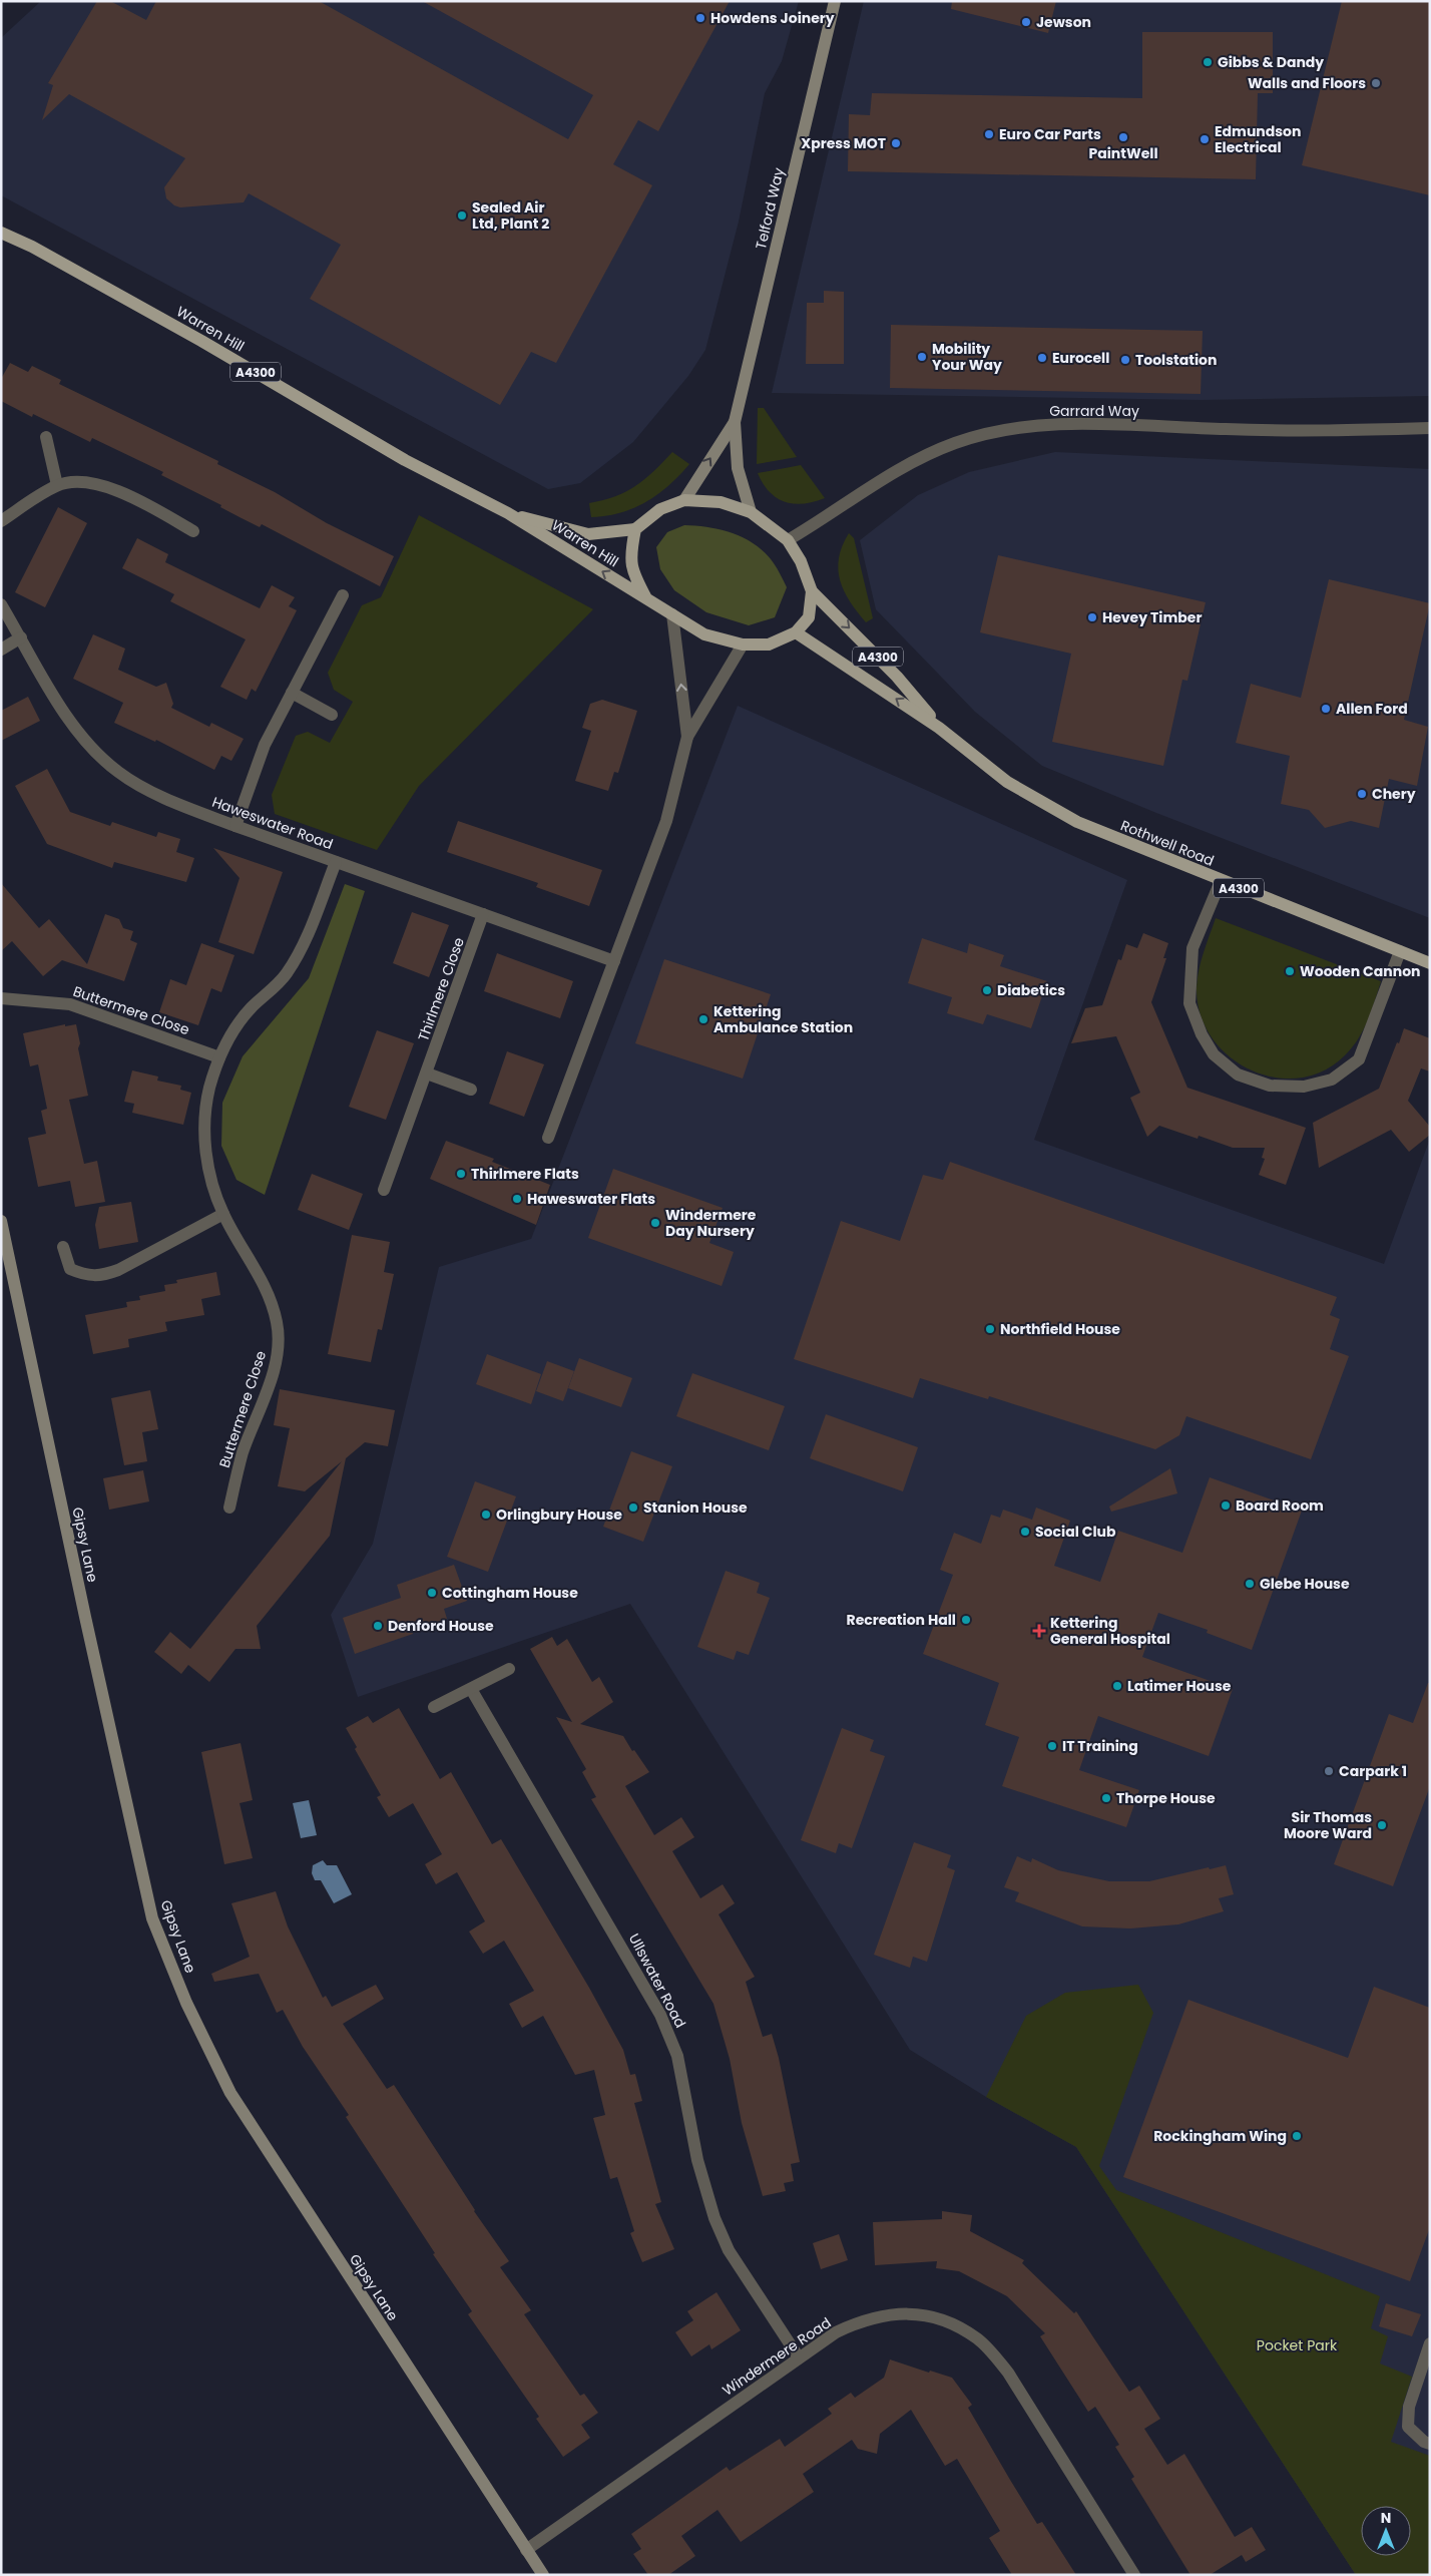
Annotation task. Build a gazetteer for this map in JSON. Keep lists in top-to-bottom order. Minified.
{"streets":{"main road":["Telford Way","Warren Hill","A4300","Rothwell Road","Gipsy Lane"],"street":["Garrard Way","Haweswater Road","Thirlmere Close","Buttermere Close","Ullswater Road","Windermere Road"]},"crossings":[["Telford Way","Warren Hill"],["Telford Way","A4300"],["Telford Way","Garrard Way"],["Telford Way","Rothwell Road"],["Warren Hill","A4300"],["Warren Hill","Garrard Way"],["Warren Hill","Rothwell Road"],["A4300","Garrard Way"],["A4300","Rothwell Road"],["Garrard Way","Rothwell Road"],["Haweswater Road","Thirlmere Close"],["Haweswater Road","Buttermere Close"],["Gipsy Lane","Windermere Road"],["Ullswater Road","Windermere Road"]],"parks":["Pocket Park"],"places":{"other":["Howdens Joinery","Jewson","Gibbs & Dandy","Walls and Floors","Euro Car Parts","PaintWell","Edmundson Electrical","Xpress MOT","Sealed Air Ltd, Plant 2","Mobility Your Way","Eurocell","Toolstation","Hevey Timber","Allen Ford","Chery","Wooden Cannon","Diabetics","Kettering Ambulance Station","Thirlmere Flats","Haweswater Flats","Windermere Day Nursery","Northfield House","Board Room","Stanion House","Orlingbury House","Social Club","Glebe House","Cottingham House","Recreation Hall","Denford House","Latimer House","IT Training","Carpark 1","Thorpe House","Sir Thomas Moore Ward","Rockingham Wing"],"health":["Kettering General Hospital"]},"north":"top"}
